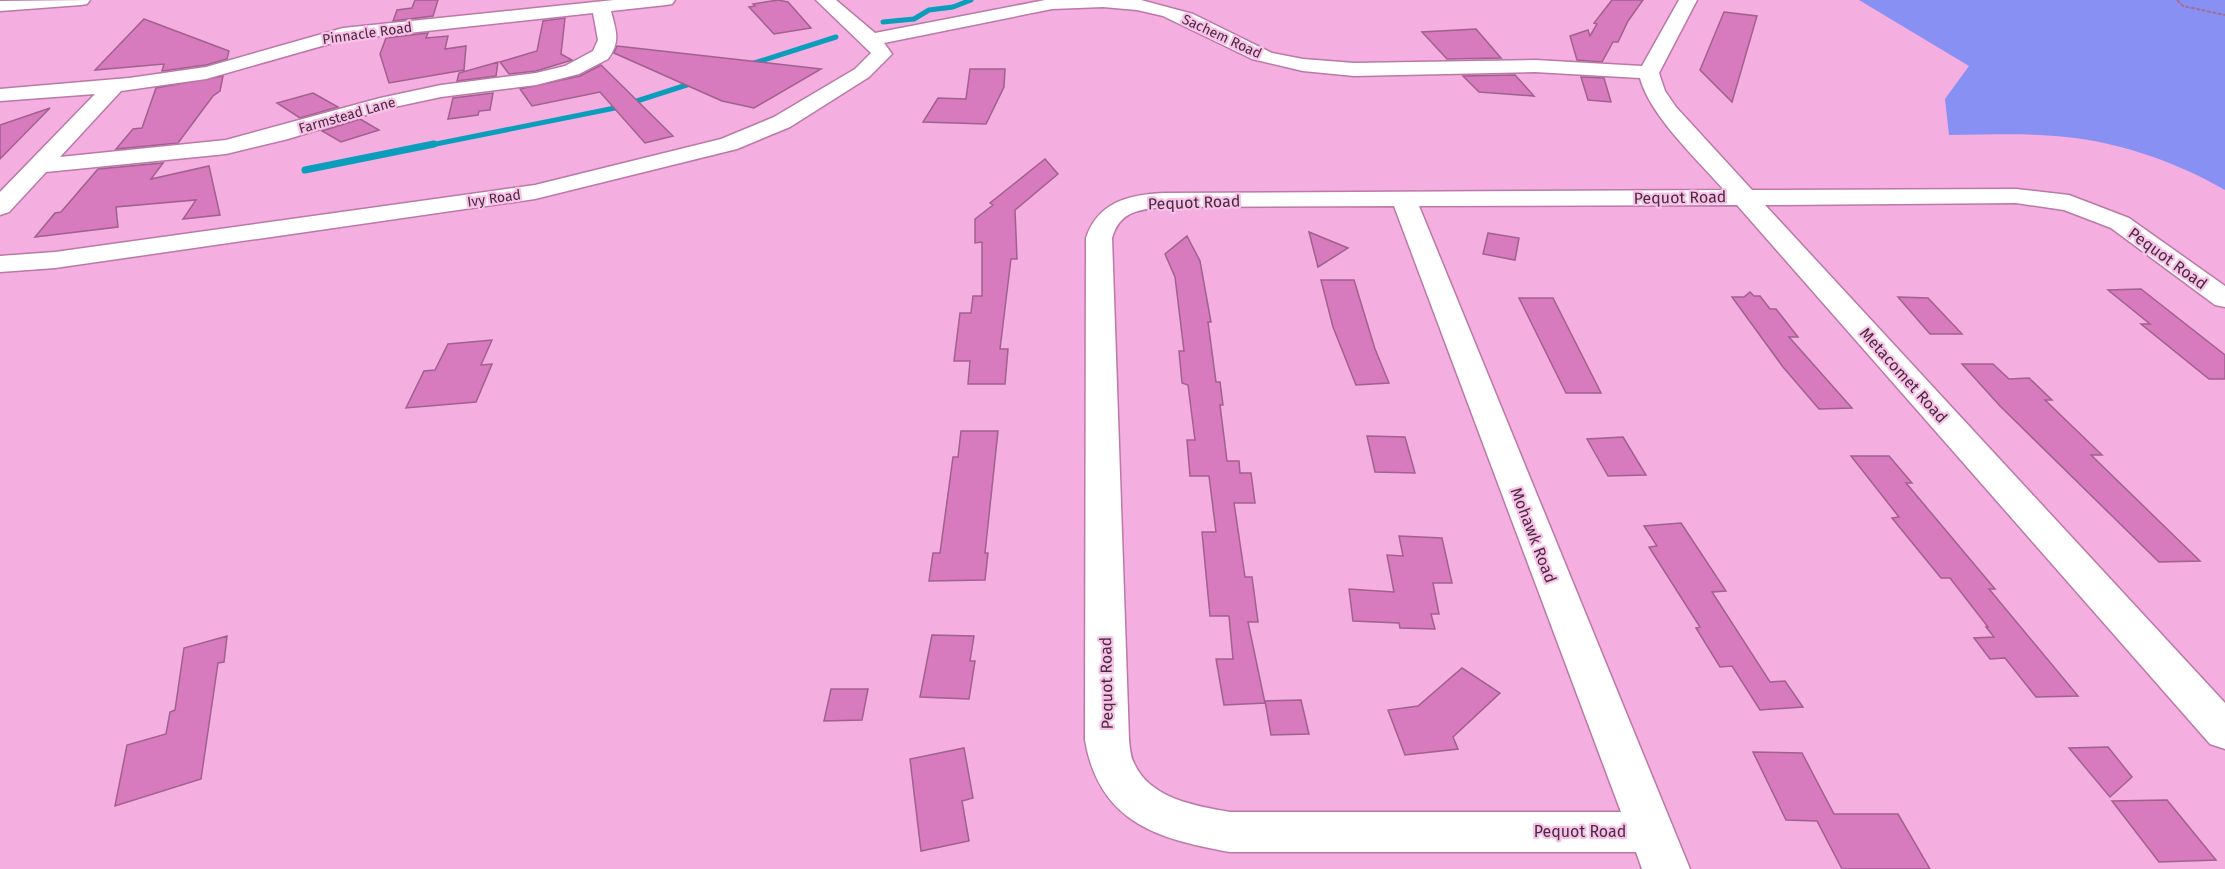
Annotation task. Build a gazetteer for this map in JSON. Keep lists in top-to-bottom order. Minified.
{"streets":{"street":["Pinnacle Road","Sachem Road","Farmstead Lane","Pequot Road","Ivy Road","Metacomet Road","Mohawk Road"]},"crossings":[["Pinnacle Road","Farmstead Lane"],["Sachem Road","Ivy Road"],["Sachem Road","Metacomet Road"],["Pequot Road","Metacomet Road"],["Pequot Road","Mohawk Road"]]}
